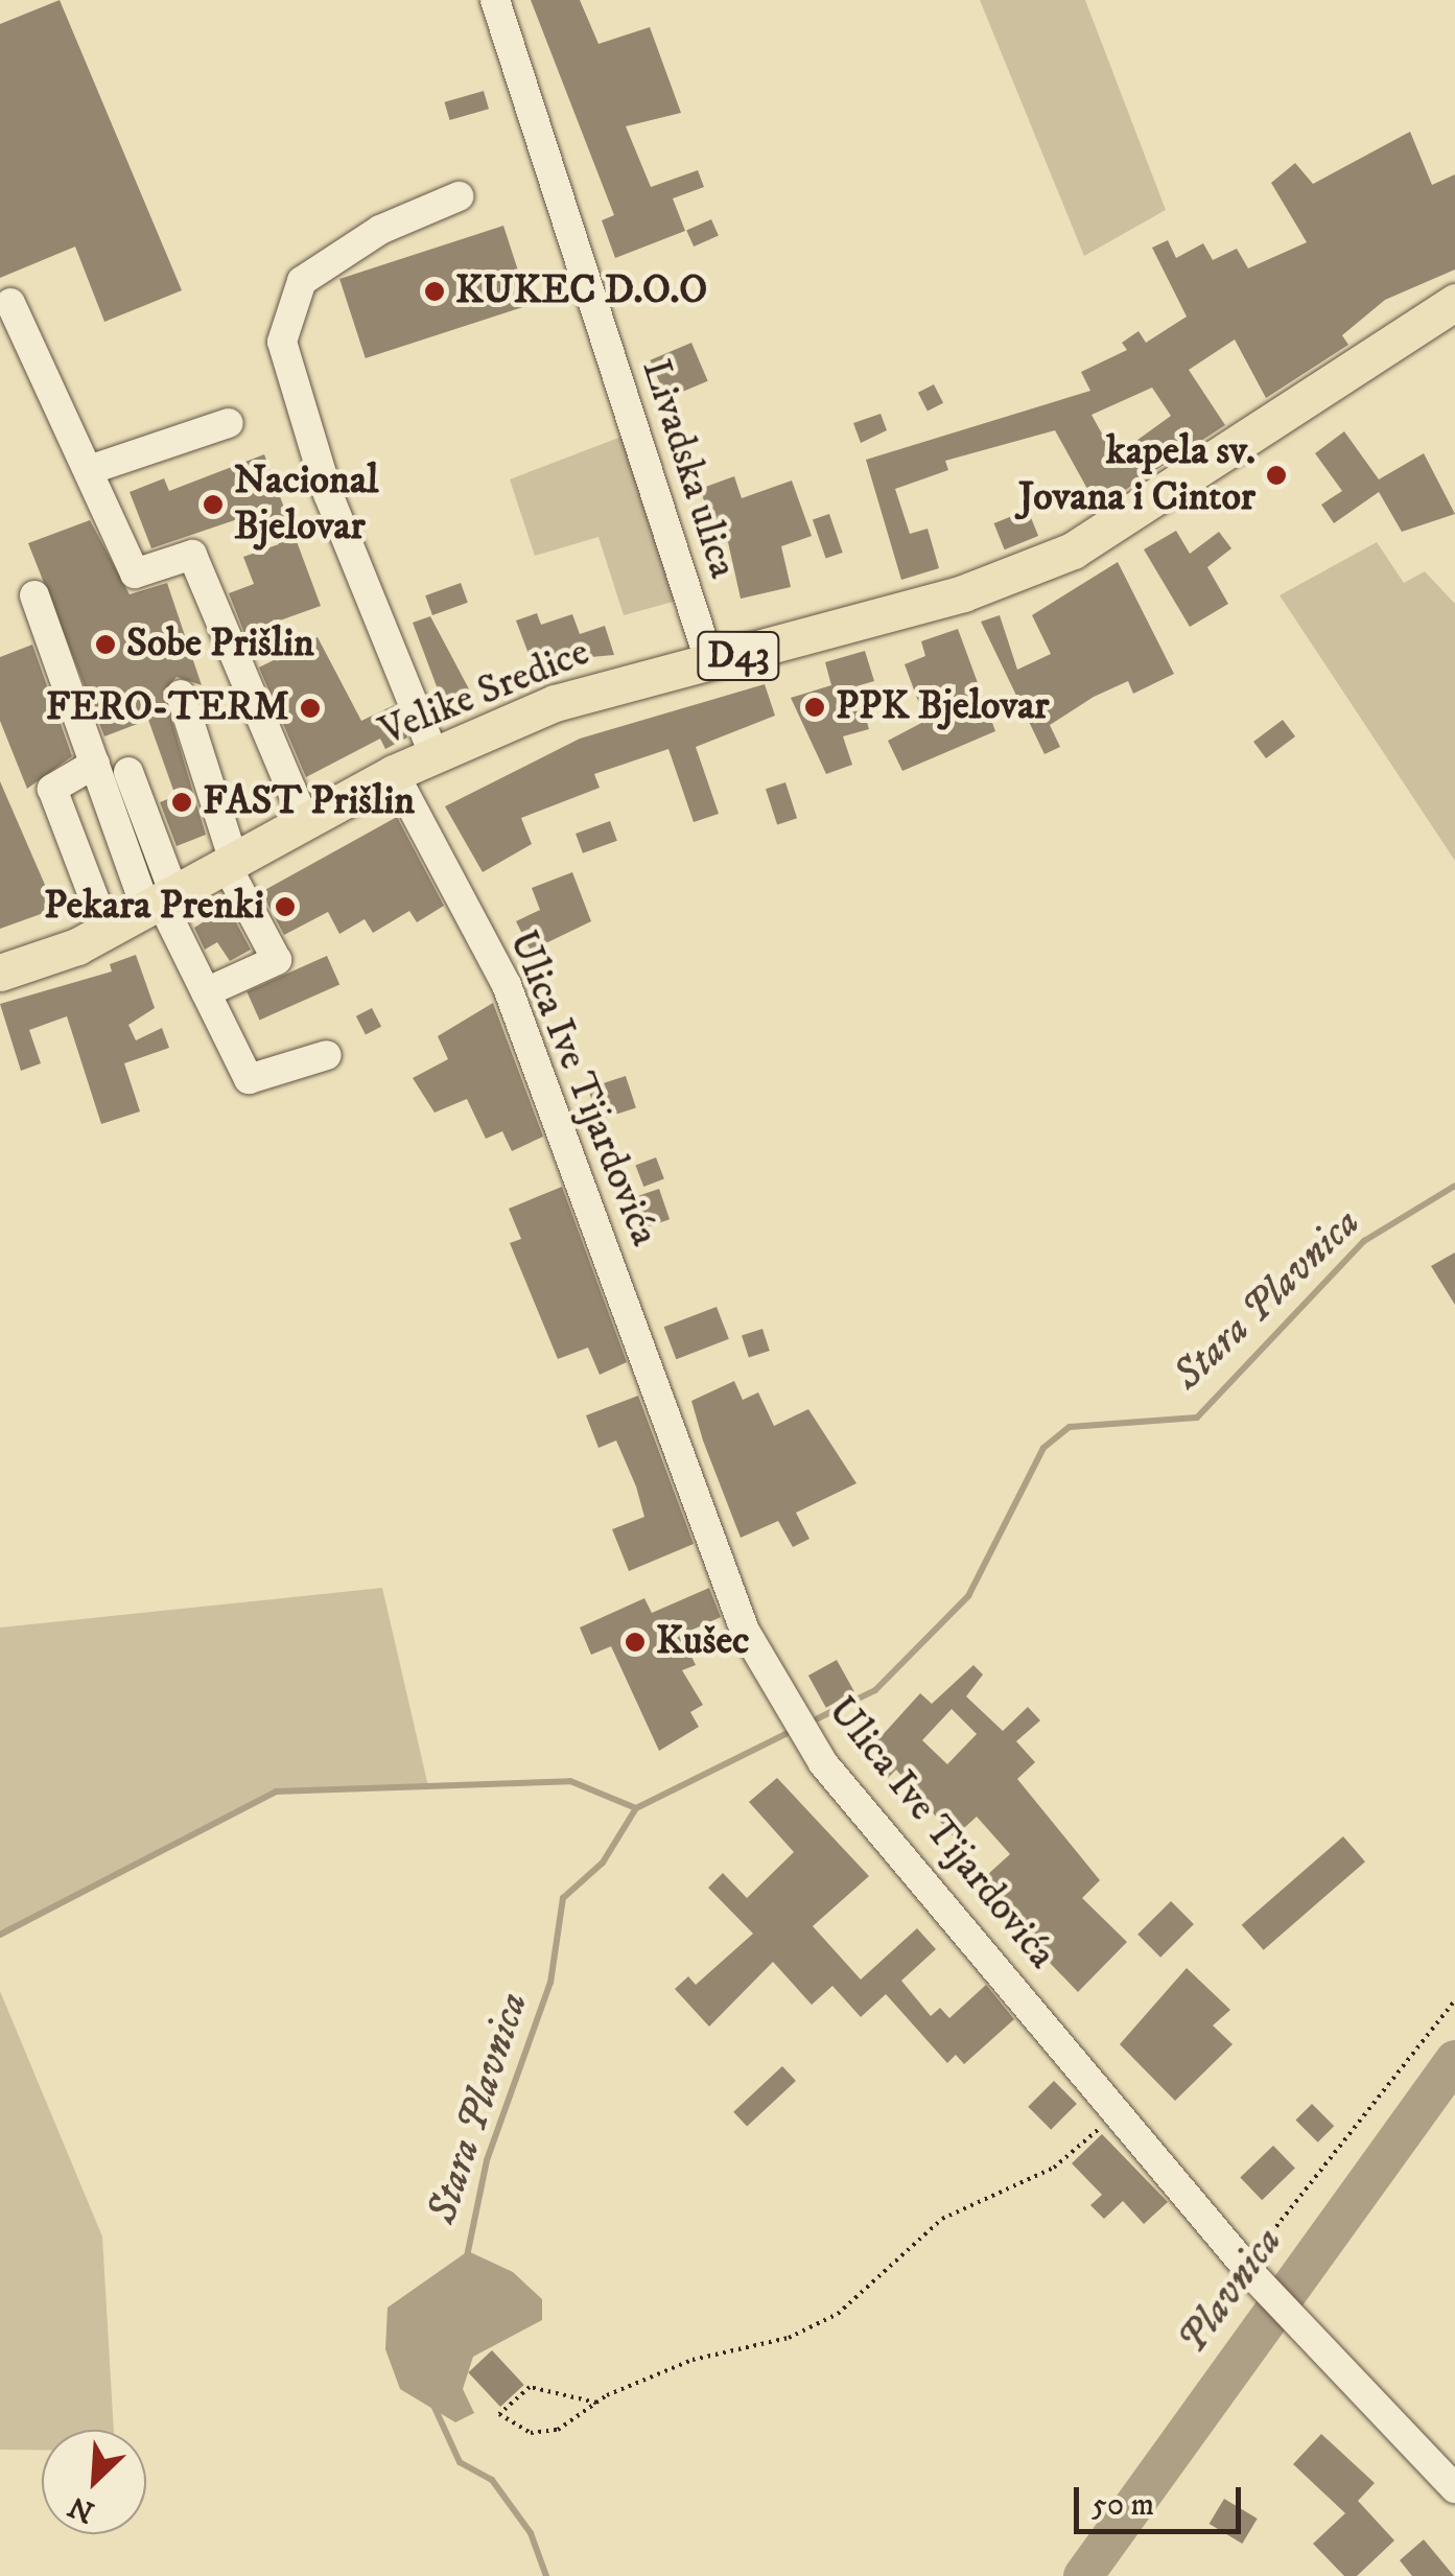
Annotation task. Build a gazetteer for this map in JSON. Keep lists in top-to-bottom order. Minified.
{"streets":{"main road":["D43","Velike Sredice"],"street":["Livadska ulica","Ulica Ive Tijardovića"]},"crossings":[["Livadska ulica","Velike Sredice"],["Velike Sredice","Ulica Ive Tijardovića"]],"water":["Stara Plavnica","Plavnica"],"places":["KUKEC D.O.O","kapela sv. Jovana i Cintor","Nacional Bjelovar","Sobe Prišlin","PPK Bjelovar","FERO-TERM","FAST Prišlin","Pekara Prenki","Kušec"],"scale_bar":"50 m","north":"bottom left"}
